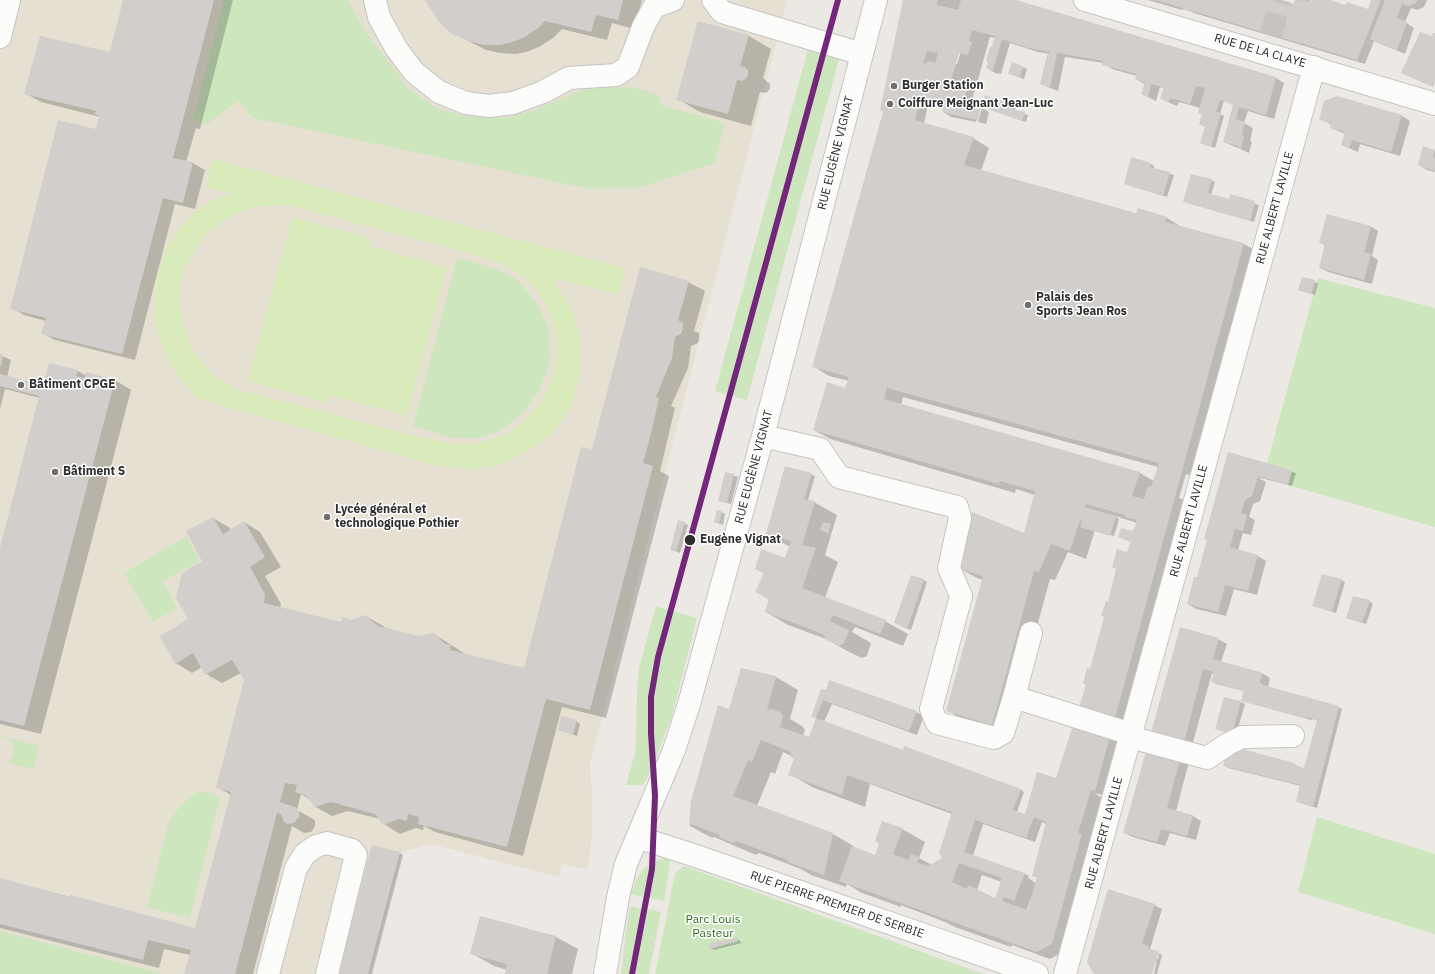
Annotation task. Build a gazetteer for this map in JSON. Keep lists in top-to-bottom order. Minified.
{"streets":{"street":["RUE DE LA CLAYE","RUE EUGÈNE VIGNAT","RUE ALBERT LAVILLE","RUE PIERRE PREMIER DE SERBIE"]},"crossings":[["RUE DE LA CLAYE","RUE ALBERT LAVILLE"],["RUE EUGÈNE VIGNAT","RUE PIERRE PREMIER DE SERBIE"]],"parks":["Parc Louis Pasteur"],"places":["Burger Station","Coiffure Meignant Jean-Luc","Palais des Sports Jean Ros","Bâtiment CPGE","Bâtiment S","Lycée général et technologique Pothier","Eugène Vignat"]}
